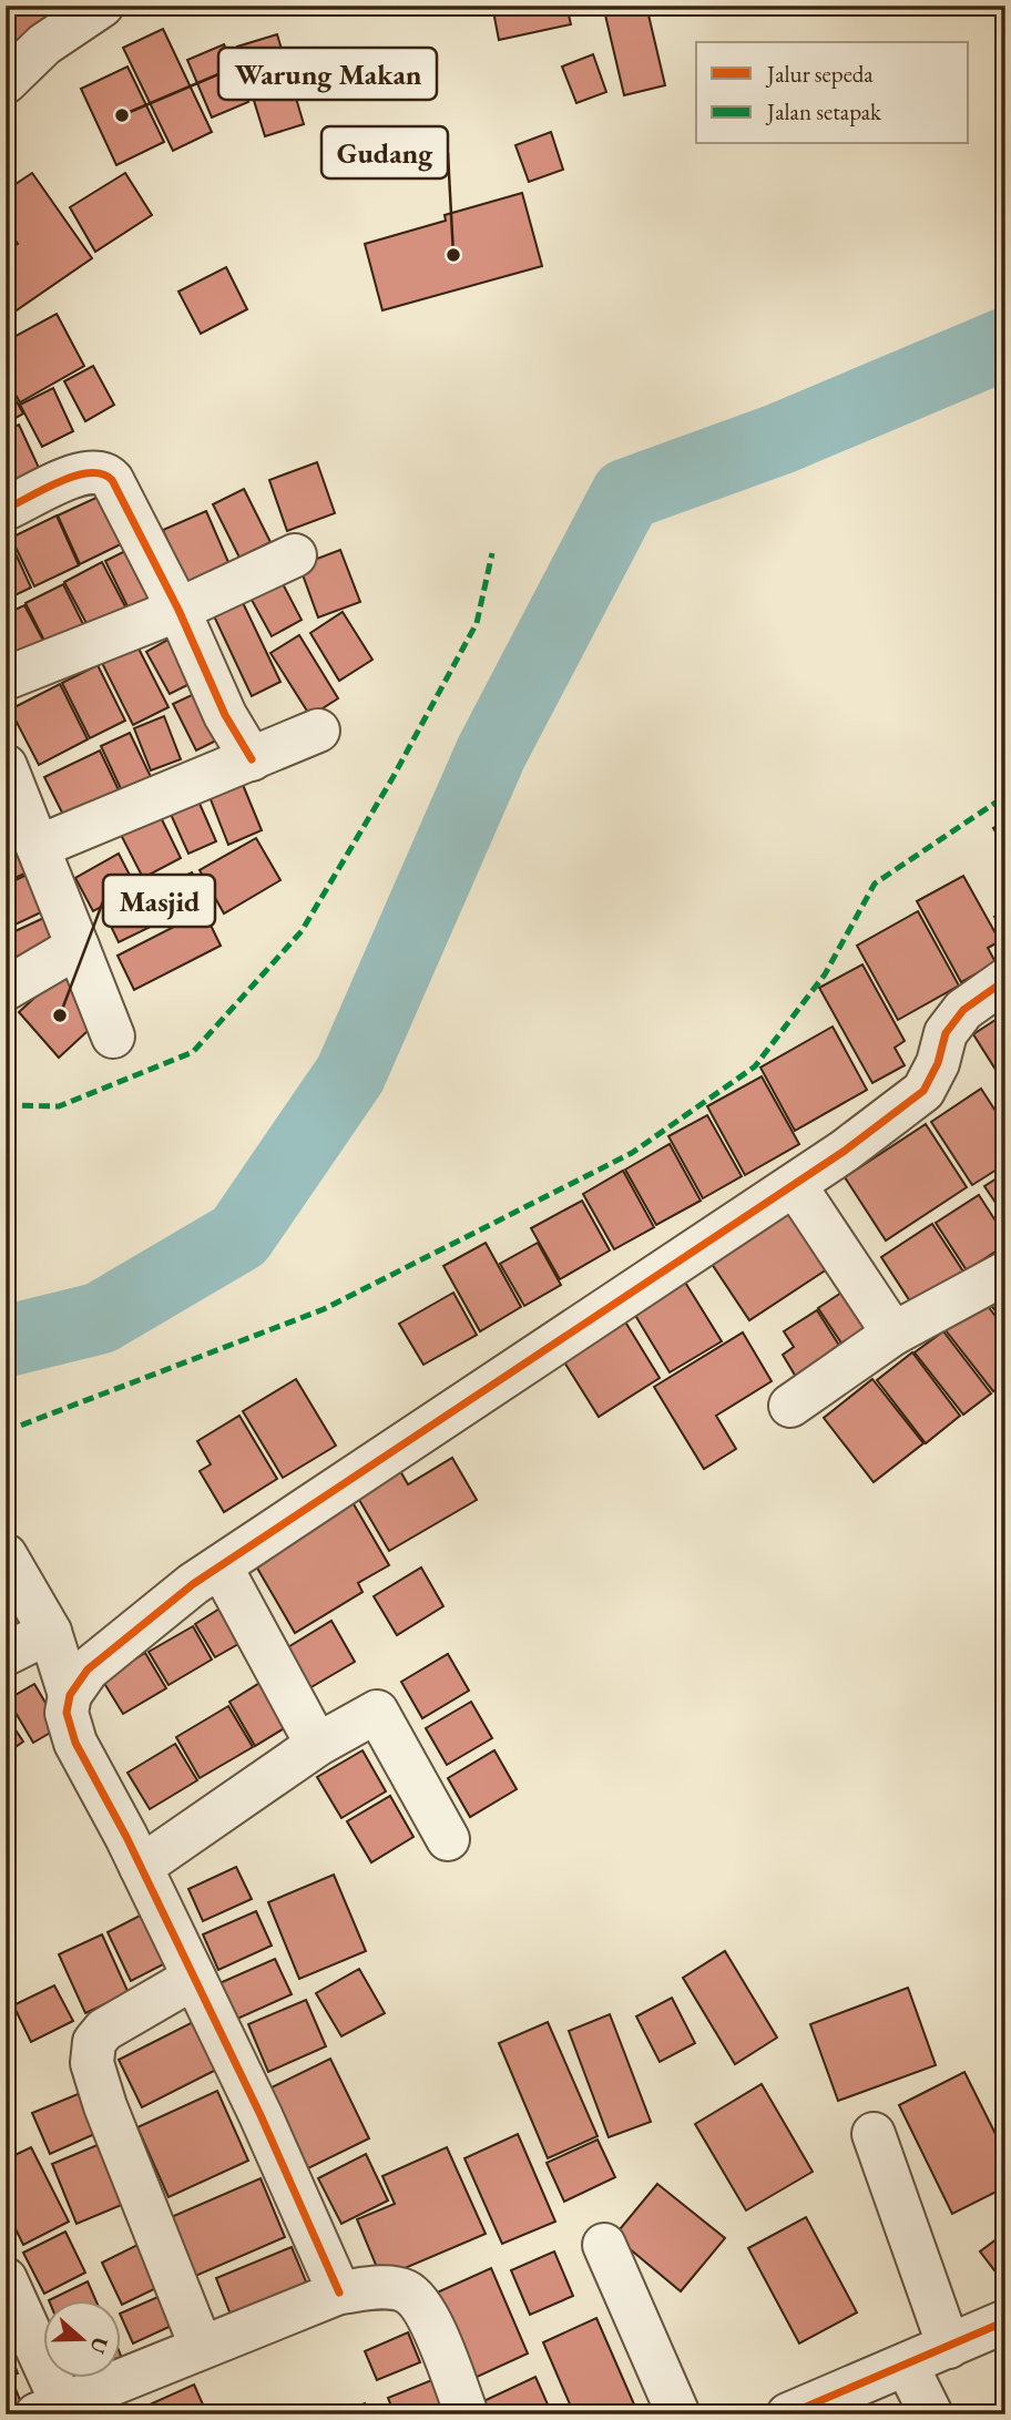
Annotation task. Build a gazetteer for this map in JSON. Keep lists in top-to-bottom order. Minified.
{"places":["Warung Makan","Gudang","Masjid"],"legend":["Jalur sepeda","Jalan setapak"],"north":"right"}
